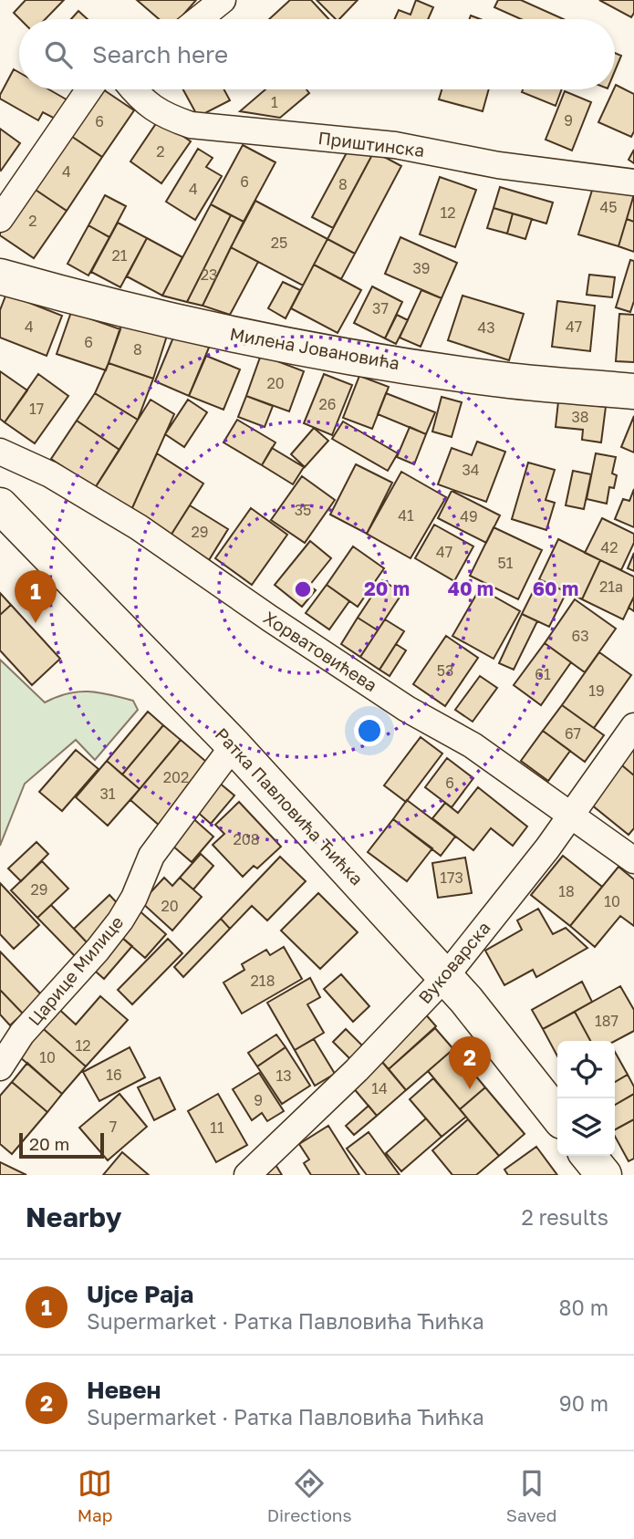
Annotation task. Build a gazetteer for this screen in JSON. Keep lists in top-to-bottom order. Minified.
{"streets":{"main road":["Милена Јовановића","Ратка Павловића Ћићка"],"street":["Приштинска","Хорватовићева","Вуковарска","Царице Милице"]},"crossings":[["Хорватовићева","Вуковарска"],["Ратка Павловића Ћићка","Вуковарска"],["Ратка Павловића Ћићка","Царице Милице"]],"house_numbers":["1","9","6","2","4","6","8","4","45","12","2","25","21","39","23","37","4","47","43","6","8","20","26","17","38","34","35","41","49","29","42","47","51","21a","63","53","61","19","67","202","6","31","208","173","29","18","10","20","218","187","12","10","16","13","14","9","7","11"],"scale_bar":"20 m","page":{"search":"Search here","pins":["1","2"],"scale":"20 m","heading":["Nearby","2 results"],"list":[{"mark":"1","name":"Ujce Paja","note":"Supermarket · Ратка Павловића Ћићка","value":"80 m"},{"mark":"2","name":"Невен","note":"Supermarket · Ратка Павловића Ћићка","value":"90 m"}],"nav":["Map","Directions","Saved"]},"rings":["20 m","40 m","60 m"]}
